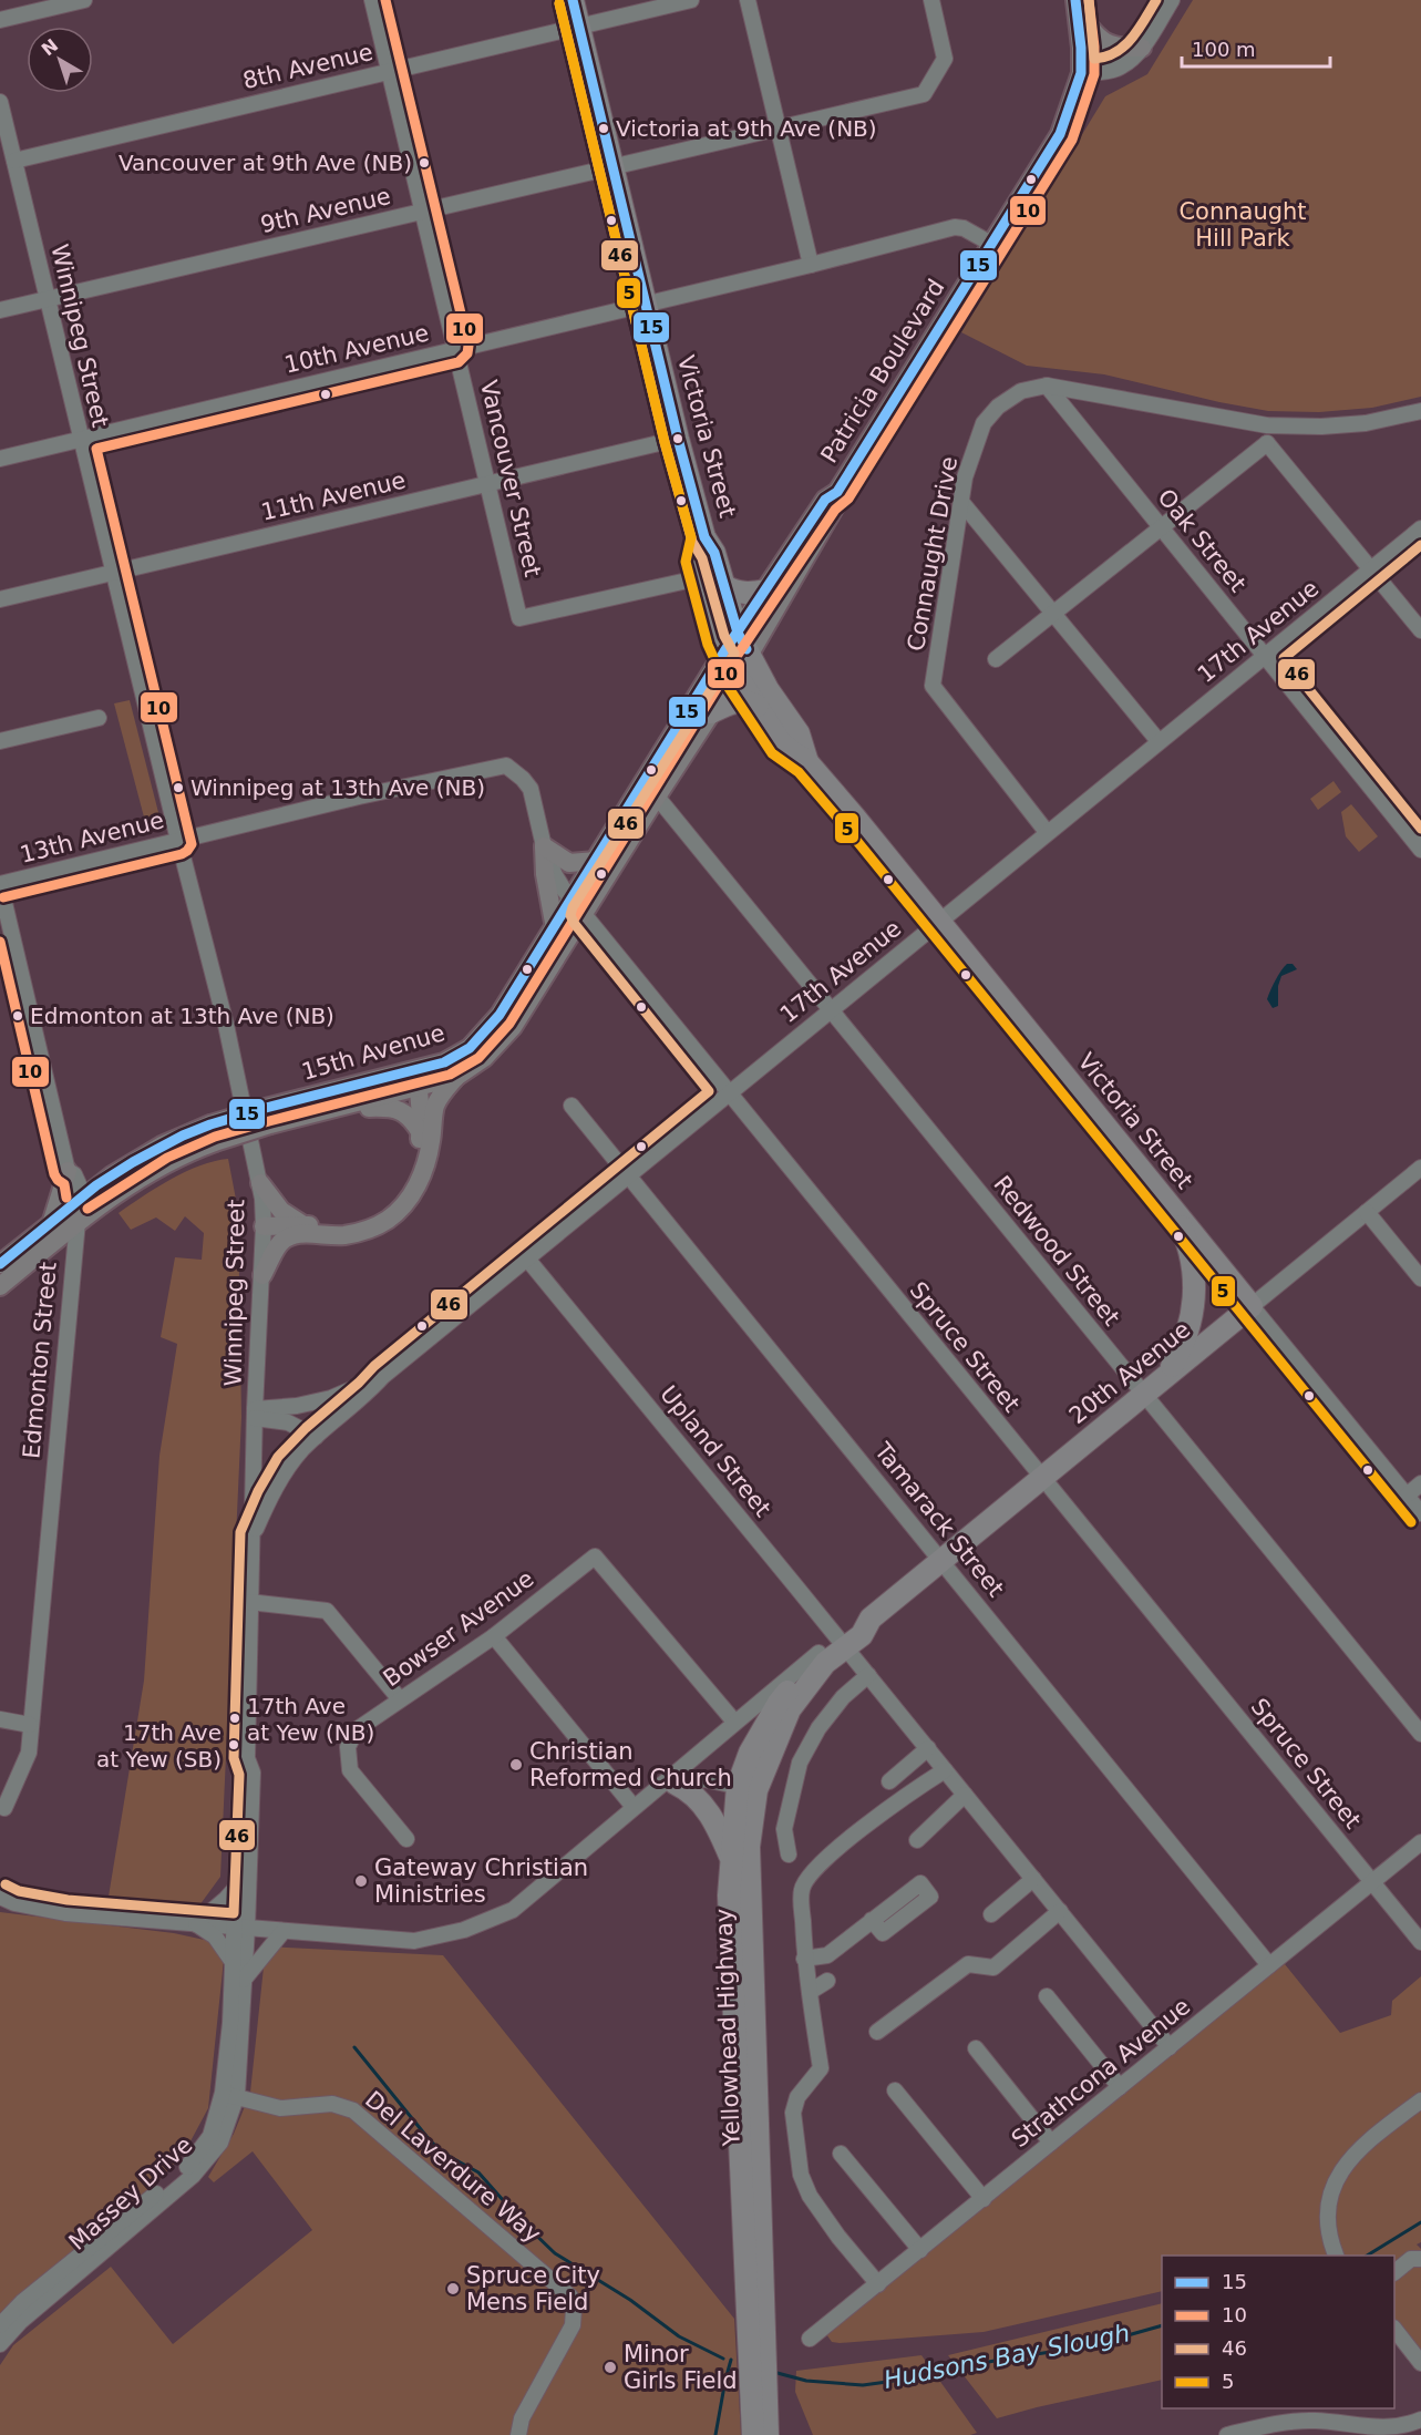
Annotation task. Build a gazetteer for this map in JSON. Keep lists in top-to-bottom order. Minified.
{"streets":{"highway":["Victoria Street","20th Avenue","Yellowhead Highway"],"main road":["Patricia Boulevard","15th Avenue"],"street":["8th Avenue","9th Avenue","Winnipeg Street","10th Avenue","Vancouver Street","11th Avenue","Oak Street","Connaught Drive","17th Avenue","13th Avenue","Redwood Street","Spruce Street","Edmonton Street","Upland Street","Tamarack Street","Bowser Avenue","Strathcona Avenue","Del Laverdure Way","Massey Drive"]},"crossings":[["8th Avenue","Winnipeg Street"],["8th Avenue","Victoria Street"],["8th Avenue","Vancouver Street"],["9th Avenue","Winnipeg Street"],["9th Avenue","Victoria Street"],["9th Avenue","Vancouver Street"],["Winnipeg Street","10th Avenue"],["Winnipeg Street","11th Avenue"],["Winnipeg Street","17th Avenue"],["Winnipeg Street","13th Avenue"],["Winnipeg Street","20th Avenue"],["Winnipeg Street","Massey Drive"],["10th Avenue","Patricia Boulevard"],["10th Avenue","Victoria Street"],["10th Avenue","Vancouver Street"],["Patricia Boulevard","Victoria Street"],["Patricia Boulevard","15th Avenue"],["Victoria Street","Vancouver Street"],["Victoria Street","11th Avenue"],["Victoria Street","17th Avenue"],["Victoria Street","15th Avenue"],["Victoria Street","20th Avenue"],["Vancouver Street","11th Avenue"],["Oak Street","Connaught Drive"],["Oak Street","17th Avenue"],["Connaught Drive","17th Avenue"],["17th Avenue","Redwood Street"],["17th Avenue","Spruce Street"],["17th Avenue","Upland Street"],["17th Avenue","Tamarack Street"],["13th Avenue","Spruce Street"],["15th Avenue","Redwood Street"],["15th Avenue","Spruce Street"],["15th Avenue","Edmonton Street"],["Redwood Street","20th Avenue"],["Spruce Street","20th Avenue"],["Spruce Street","Strathcona Avenue"],["20th Avenue","Upland Street"],["20th Avenue","Tamarack Street"],["20th Avenue","Bowser Avenue"],["20th Avenue","Yellowhead Highway"],["20th Avenue","Massey Drive"],["Upland Street","Yellowhead Highway"],["Upland Street","Strathcona Avenue"],["Tamarack Street","Strathcona Avenue"],["Del Laverdure Way","Massey Drive"]],"water":["Hudsons Bay Slough"],"parks":["Connaught Hill Park"],"places":["Victoria at 9th Ave (NB)","Vancouver at 9th Ave (NB)","Winnipeg at 13th Ave (NB)","Edmonton at 13th Ave (NB)","17th Ave at Yew (NB)","17th Ave at Yew (SB)","Christian Reformed Church","Gateway Christian Ministries","Spruce City Mens Field","Minor Girls Field"],"lines":["transit line 15","transit line 10","transit line 46","transit line 5"],"legend":["15","10","46","5"],"scale_bar":"100 m","north":"top left"}
